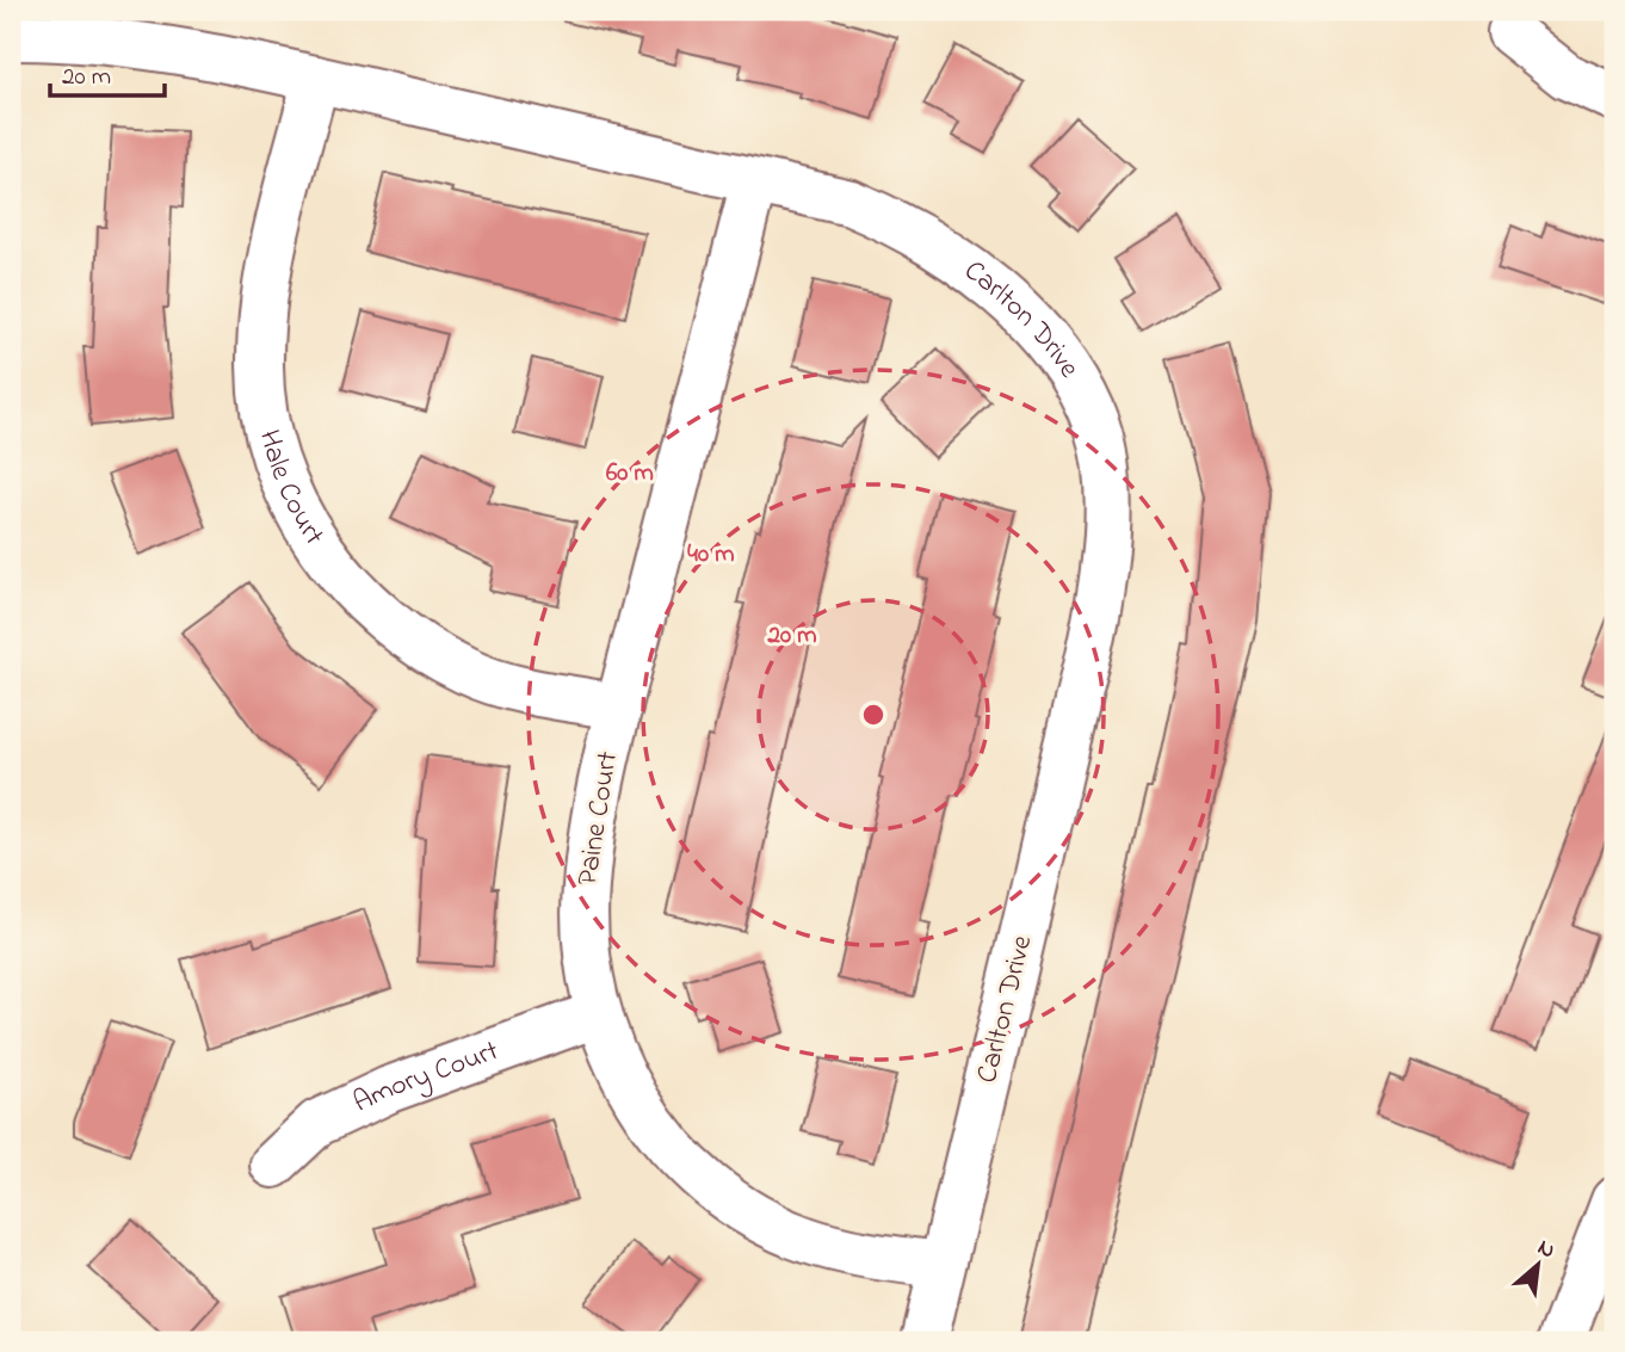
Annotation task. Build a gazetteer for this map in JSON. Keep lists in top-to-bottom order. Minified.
{"streets":{"street":["Carlton Drive","Hale Court","Paine Court","Amory Court"]},"crossings":[["Carlton Drive","Hale Court"],["Carlton Drive","Paine Court"],["Hale Court","Paine Court"],["Paine Court","Amory Court"]],"scale_bar":"20 m","north":"top right","rings":["60 m","40 m","20 m"]}
